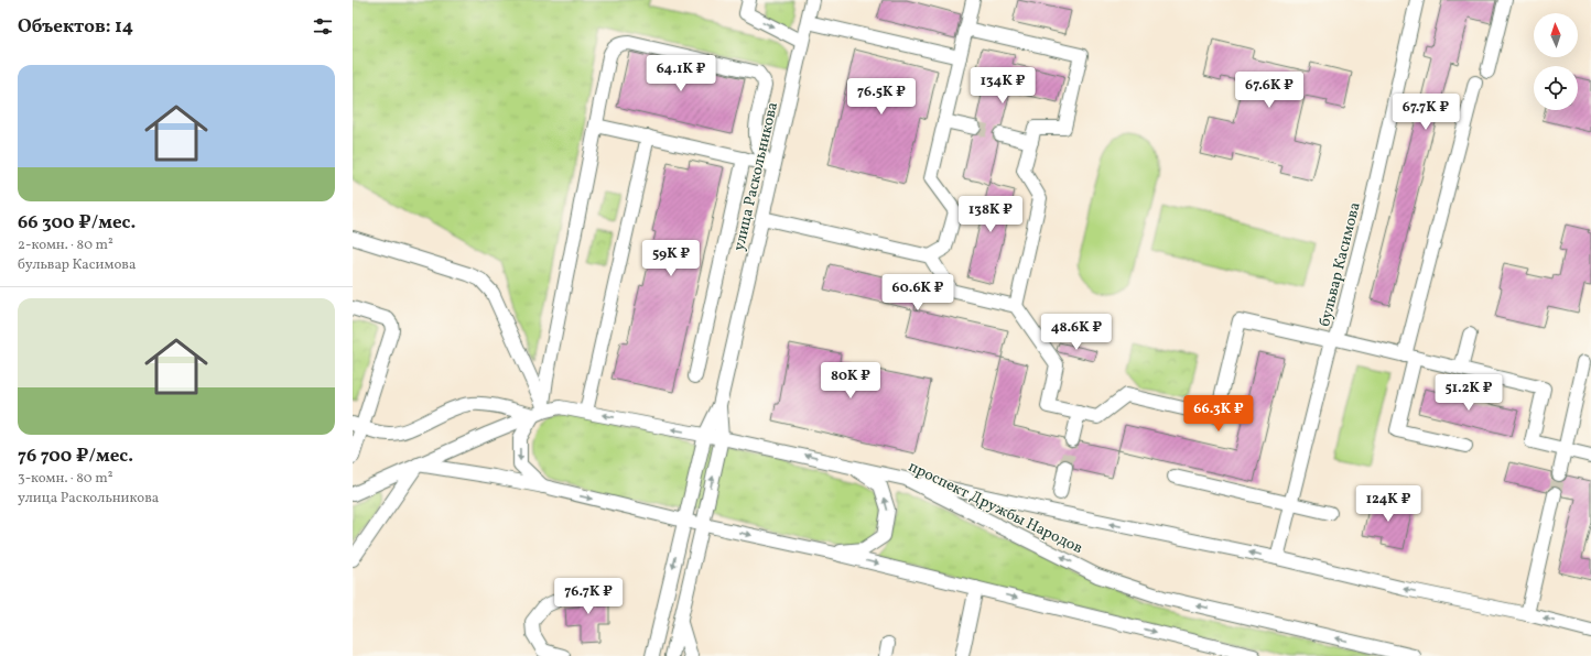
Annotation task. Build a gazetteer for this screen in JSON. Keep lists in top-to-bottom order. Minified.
{"streets":{"street":["улица Раскольникова","бульвар Касимова","проспект Дружбы Народов"]},"north":"top","page":{"heading":"Объектов: 14","list":[{"name":"66 300 ₽/мес.","note":"2-комн. · 80 m² · бульвар Касимова"},{"name":"76 700 ₽/мес.","note":"3-комн. · 80 m² · улица Раскольникова"}],"price":["64.1K ₽","134K ₽","67.6K ₽","76.5K ₽","67.7K ₽","138K ₽","59K ₽","60.6K ₽","48.6K ₽","80K ₽","51.2K ₽","66.3K ₽","124K ₽","76.7K ₽"]}}
